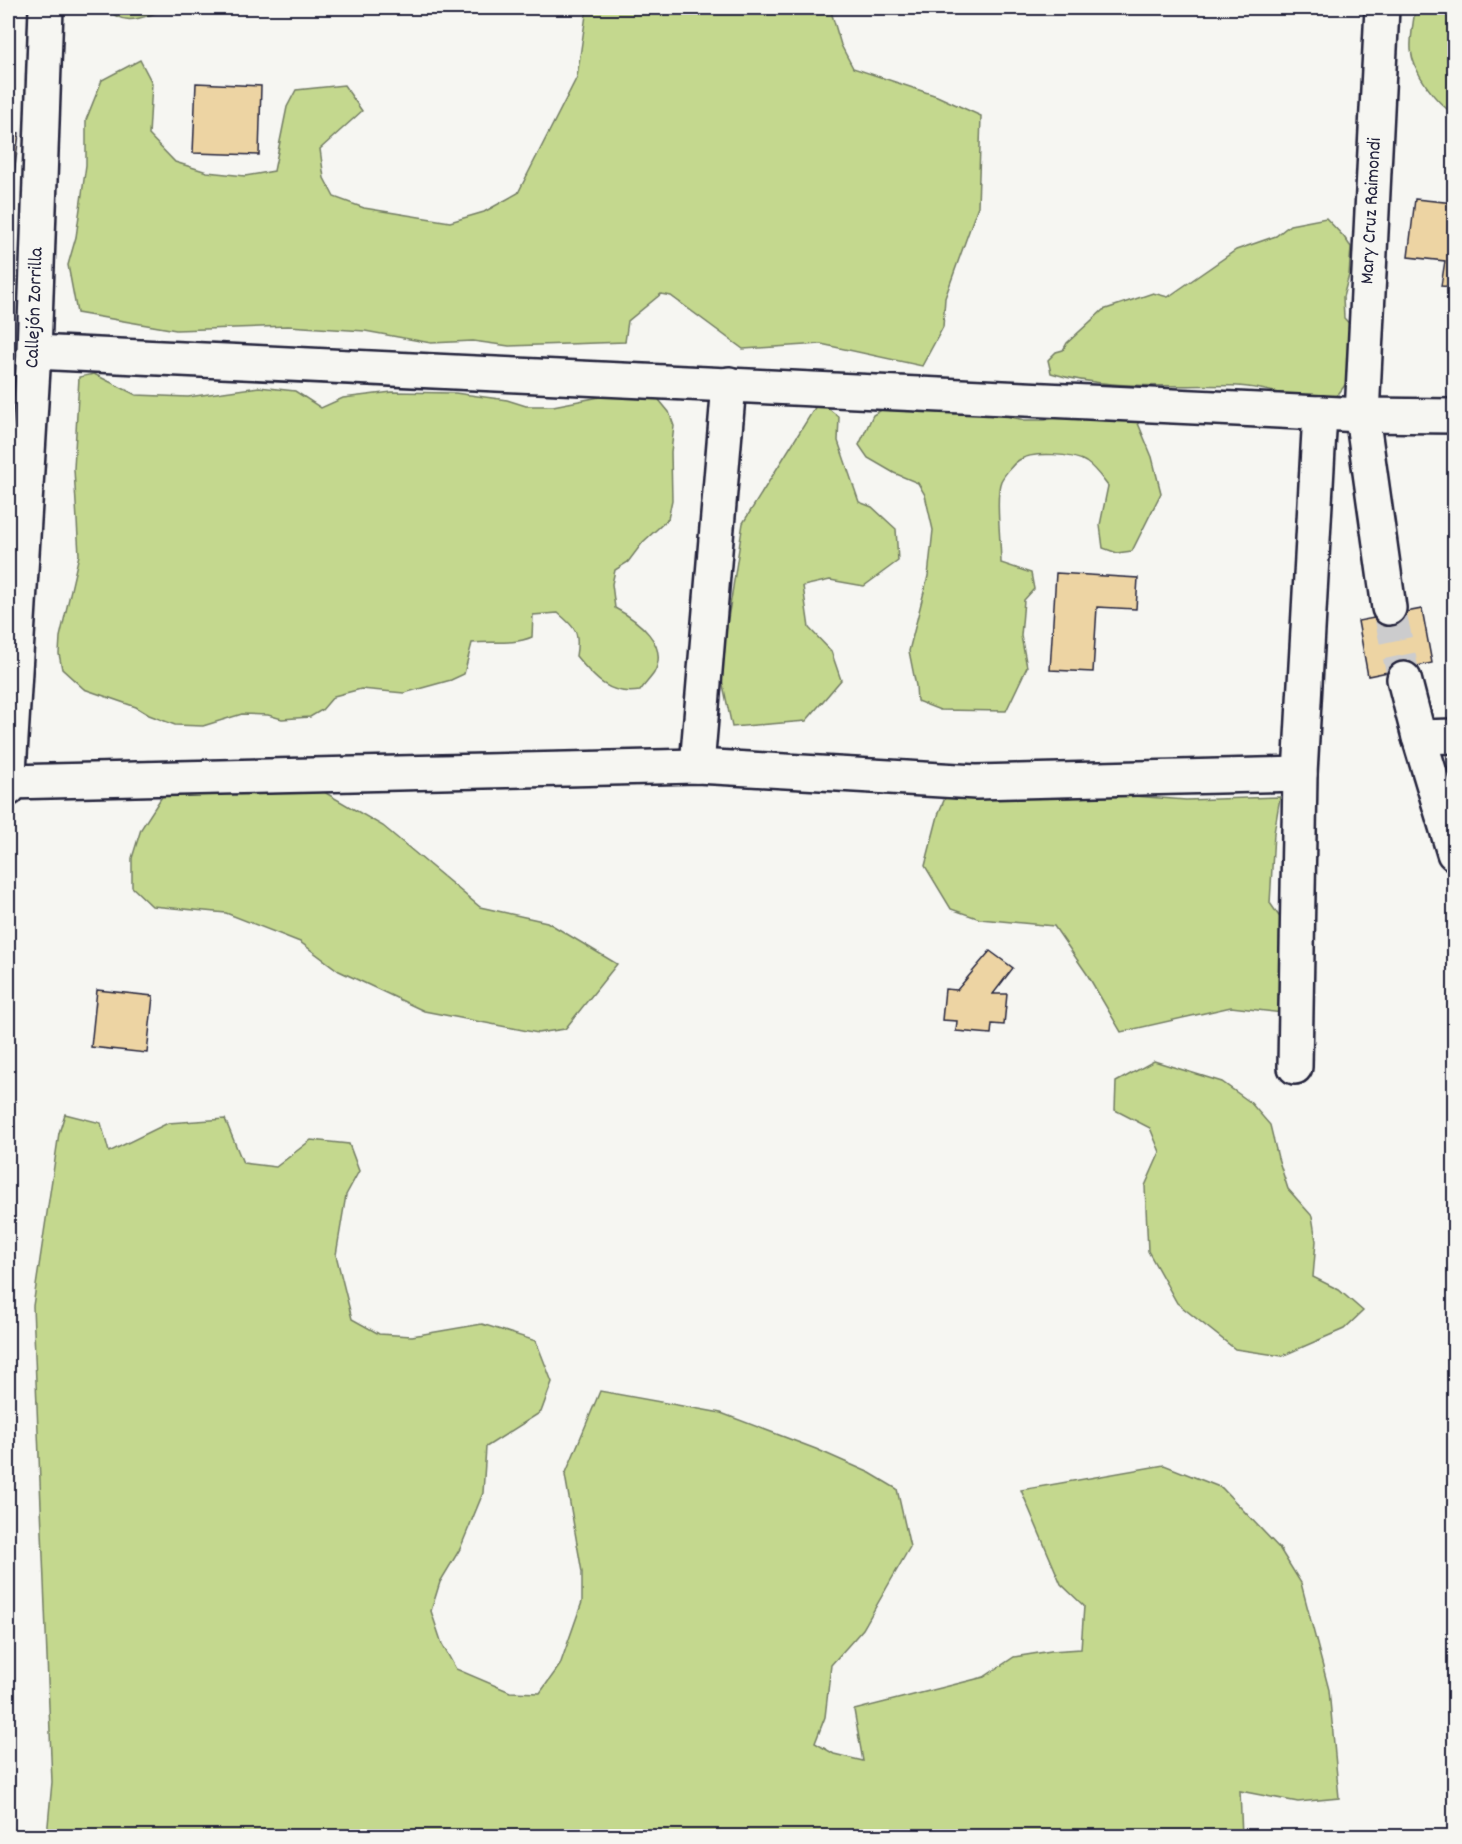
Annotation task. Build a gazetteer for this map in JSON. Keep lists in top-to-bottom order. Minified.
{"streets":{"street":["Mary Cruz Raimondi","Callejón Zorrilla"]}}
